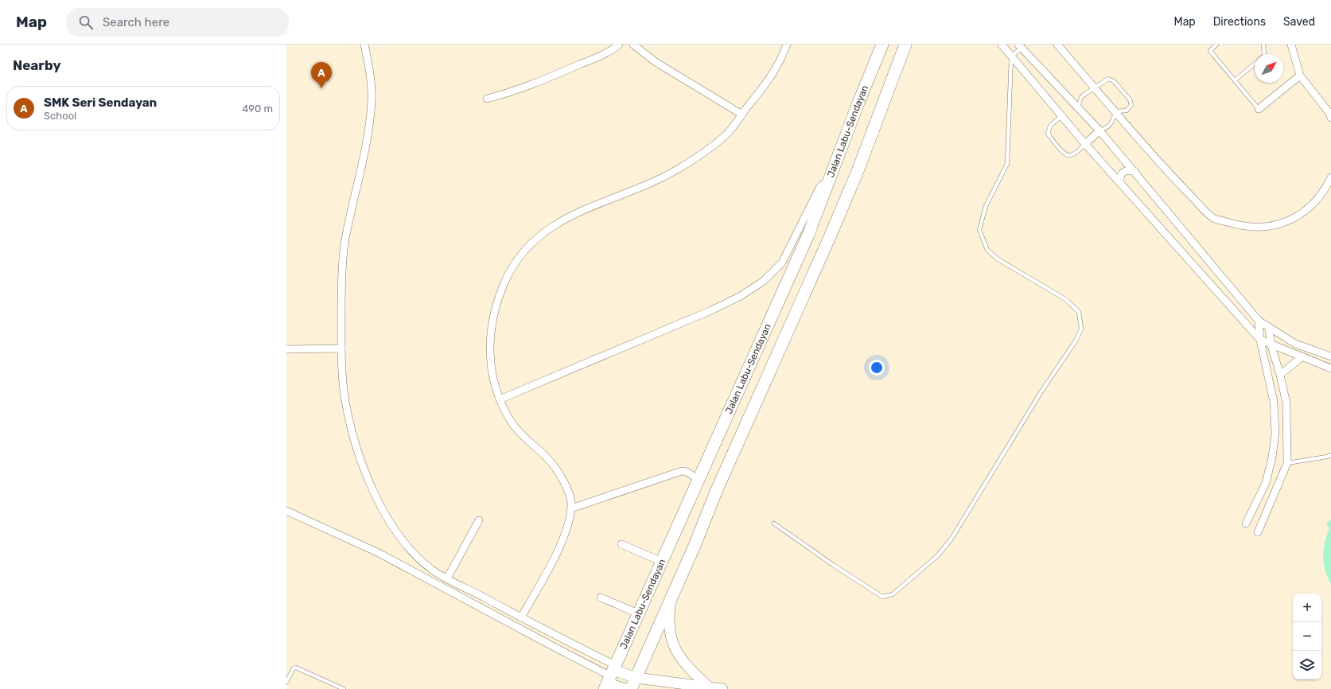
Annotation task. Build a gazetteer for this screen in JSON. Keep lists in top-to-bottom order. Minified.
{"streets":{"main road":["Jalan Labu-Sendayan"]},"north":"top right","page":{"header":"Map","search":"Search here","nav":["Map","Directions","Saved"],"heading":"Nearby","pins":"A","list":[{"mark":"A","name":"SMK Seri Sendayan","note":"School","value":"490 m"}],"map_buttons":["+","−"]}}
